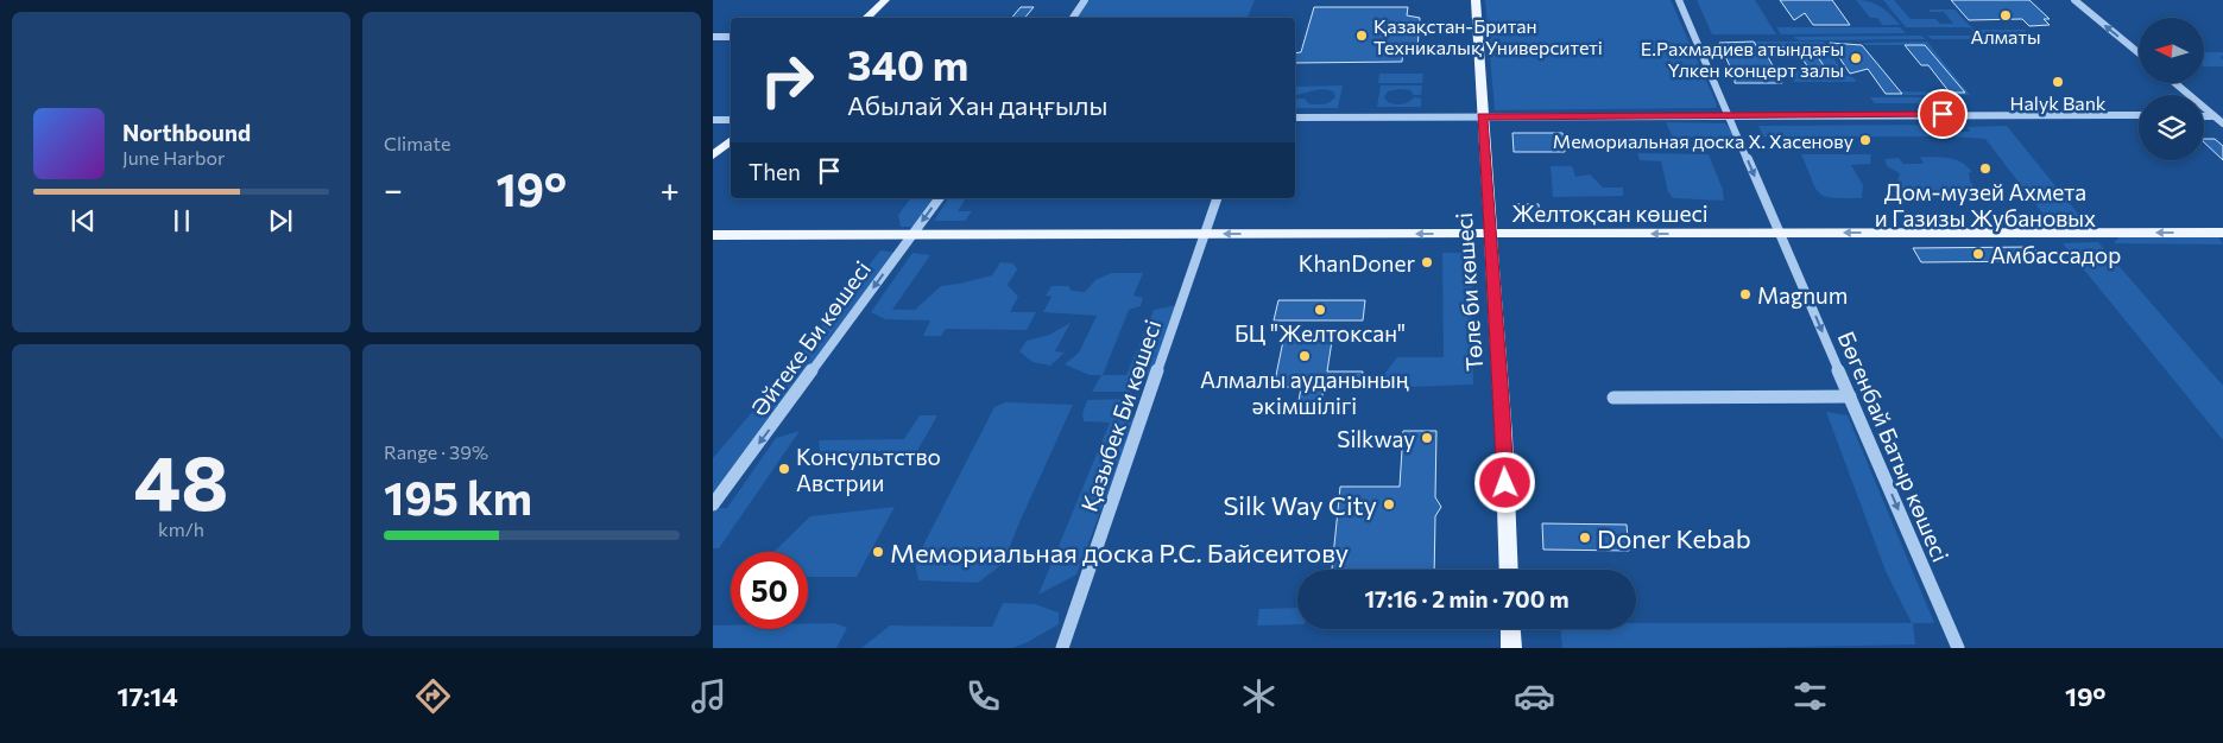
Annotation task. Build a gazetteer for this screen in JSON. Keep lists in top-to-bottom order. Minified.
{"streets":{"main road":["Желтоқсан көшесі","Төле би көшесі"],"street":["Әйтеке Би көшесі","Қазыбек Би көшесі","Бөгенбай Батыр көшесі"]},"crossings":[["Желтоқсан көшесі","Төле би көшесі"],["Желтоқсан көшесі","Әйтеке Би көшесі"],["Желтоқсан көшесі","Қазыбек Би көшесі"],["Желтоқсан көшесі","Бөгенбай Батыр көшесі"]],"one_way":["Желтоқсан көшесі","Әйтеке Би көшесі","Бөгенбай Батыр көшесі"],"places":["Алматы","Қазақстан-Британ Техникалық Университеті","Е.Рахмадиев атындағы Үлкен концерт залы","Halyk Bank","Мемориальная доска Х. Хасенову","Дом-музей Ахмета и Газизы Жубановых","Амбассадор","KhanDoner","Magnum","БЦ \"Желтоксан\"","Алмалы ауданының әкімшілігі","Silkway","Консультство Австрии","Silk Way City","Doner Kebab","Мемориальная доска Р.С. Байсеитову"],"north":"left","page":{"tile":["Climate",["48","km/h"],["Range · 39%","195 km"]],"turn":["340 m","Абылай Хан даңғылы"],"song":["Northbound","June Harbor"],"then":"Then","heat":["−","19°","+"],"limit":"50","trip":"17:16 · 2 min · 700 m","tabs":["17:14","19°"]}}
